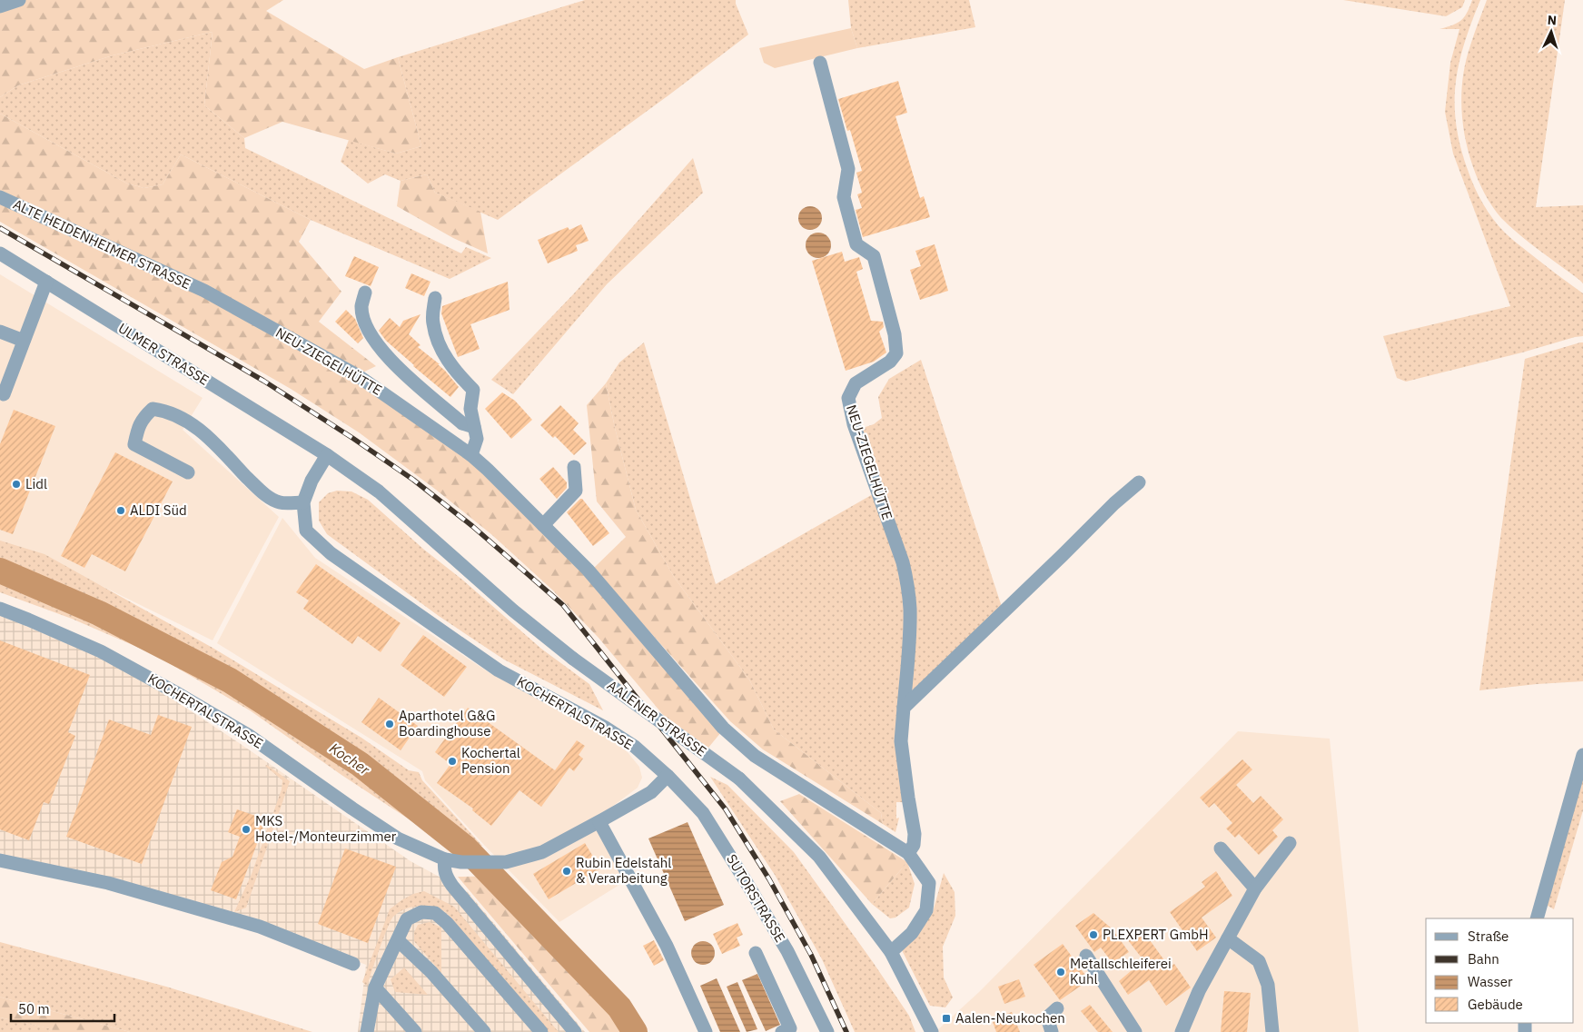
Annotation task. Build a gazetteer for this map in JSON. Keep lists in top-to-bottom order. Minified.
{"streets":{"street":["ALTE HEIDENHEIMER STRASSE","ULMER STRASSE","NEU-ZIEGELHÜTTE","KOCHERTALSTRASSE","AALENER STRASSE","SUTORSTRASSE"]},"crossings":[["ALTE HEIDENHEIMER STRASSE","NEU-ZIEGELHÜTTE"],["ULMER STRASSE","KOCHERTALSTRASSE"],["ULMER STRASSE","AALENER STRASSE"],["NEU-ZIEGELHÜTTE","AALENER STRASSE"],["KOCHERTALSTRASSE","AALENER STRASSE"],["KOCHERTALSTRASSE","SUTORSTRASSE"]],"water":["Kocher"],"places":{"other":["Lidl","ALDI Süd","Aparthotel G&G Boardinghouse","Kochertal Pension","MKS Hotel-/Monteurzimmer","Rubin Edelstahl & Verarbeitung","PLEXPERT GmbH","Metallschleiferei Kuhl"],"transit":["Aalen-Neukochen"]},"legend":["Straße","Bahn","Wasser","Gebäude"],"scale_bar":"50 m","north":"top"}
